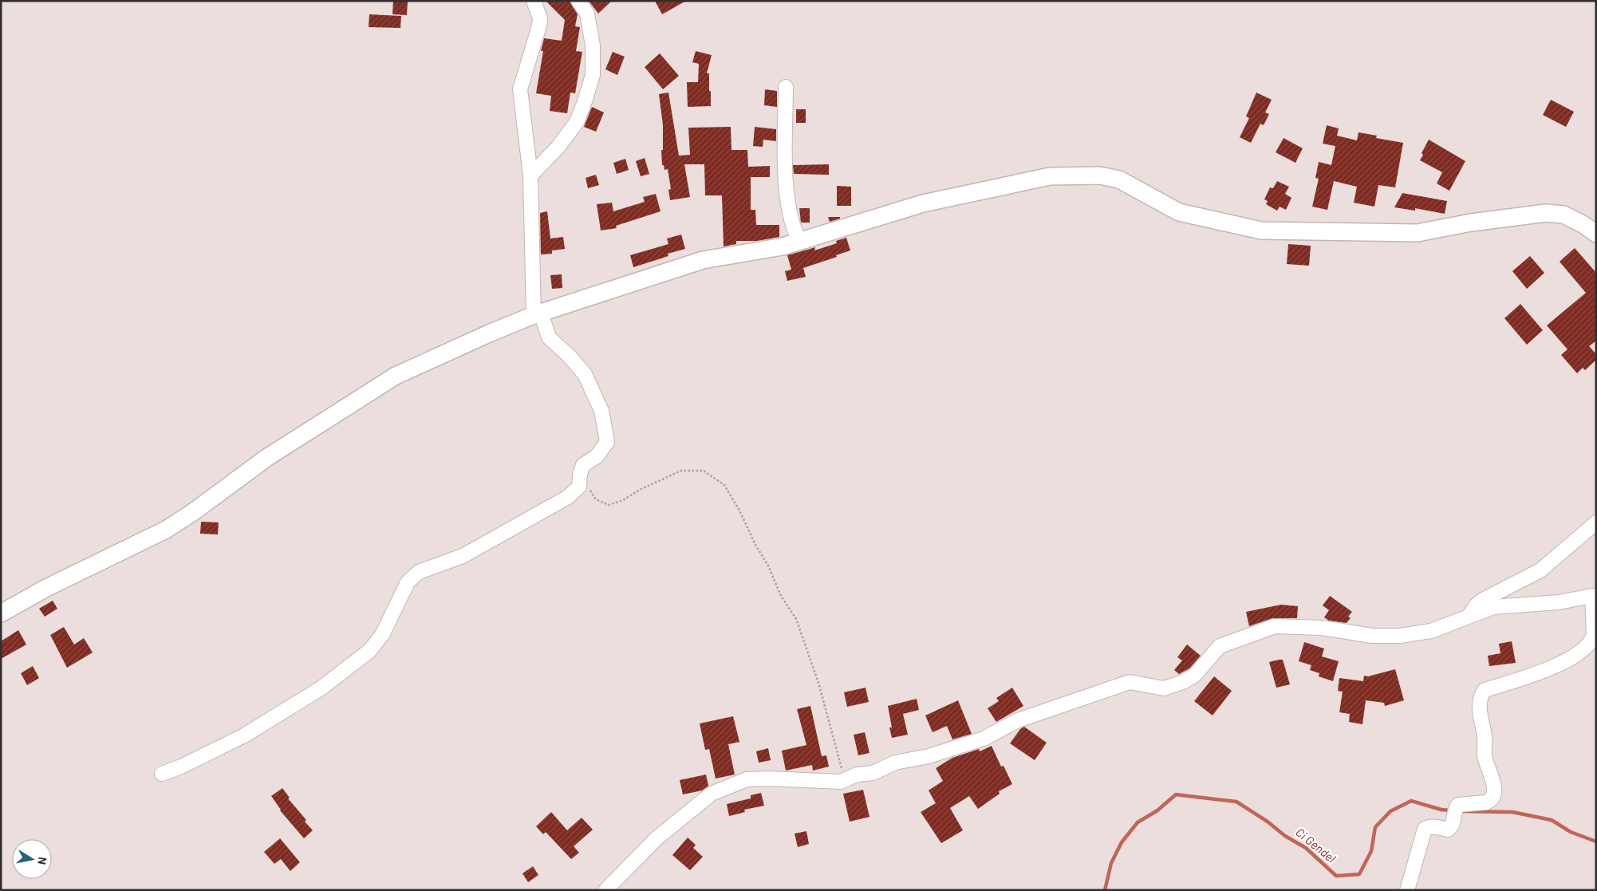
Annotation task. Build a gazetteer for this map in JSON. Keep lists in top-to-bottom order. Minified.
{"water":["Ci Gendel"],"north":"right"}
